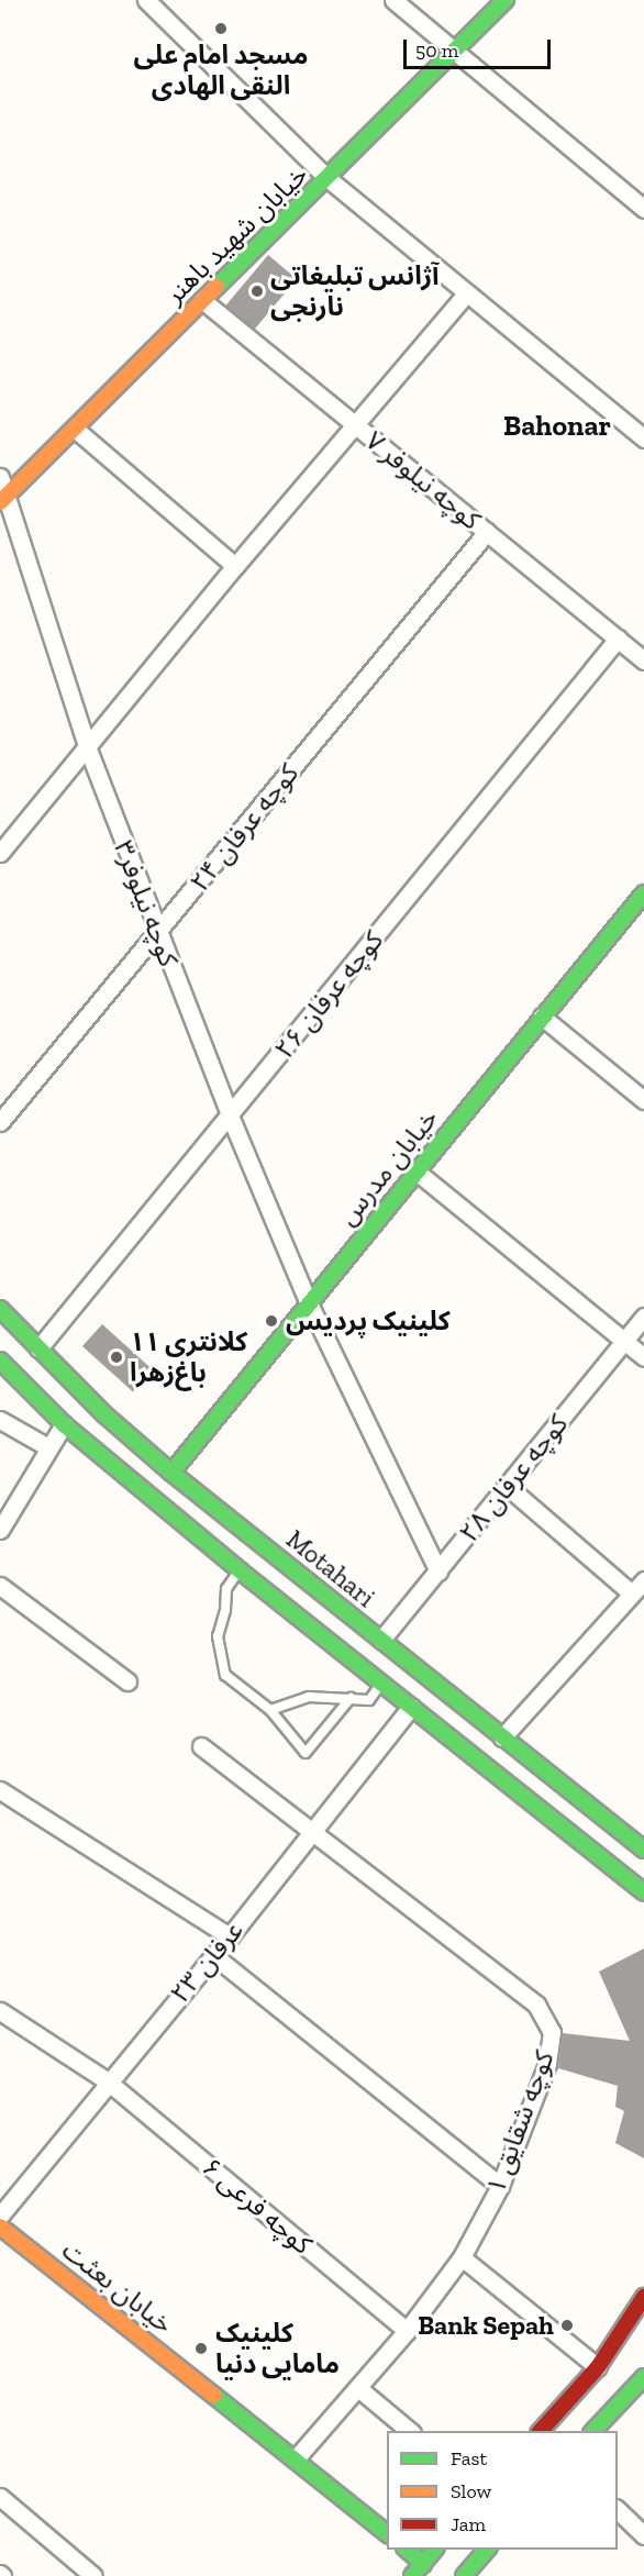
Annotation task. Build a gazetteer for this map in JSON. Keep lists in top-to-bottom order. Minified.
{"streets":{"street":["خیابان شهید باهنر","کوچه نیلوفر ۷","کوچه عرفان ۲۴","کوچه نیلوفر۳","کوچه عرفان ۲۶","خیابان مدرس","کوچه عرفان ۲۸","Motahari","عرفان ۲۳","کوچه شقایق ۱","کوچه فرعی ۶","خیابان بعثت"]},"crossings":[["خیابان شهید باهنر","کوچه نیلوفر ۷"],["خیابان شهید باهنر","کوچه نیلوفر۳"],["کوچه نیلوفر ۷","کوچه عرفان ۲۴"],["کوچه نیلوفر ۷","کوچه عرفان ۲۶"],["کوچه عرفان ۲۴","کوچه نیلوفر۳"],["کوچه نیلوفر۳","کوچه عرفان ۲۶"],["کوچه نیلوفر۳","خیابان مدرس"],["کوچه نیلوفر۳","کوچه عرفان ۲۸"],["کوچه عرفان ۲۶","Motahari"],["خیابان مدرس","Motahari"],["کوچه عرفان ۲۸","Motahari"],["عرفان ۲۳","کوچه شقایق ۱"],["عرفان ۲۳","کوچه فرعی ۶"],["کوچه شقایق ۱","کوچه فرعی ۶"],["کوچه شقایق ۱","خیابان بعثت"]],"districts":["Bahonar"],"places":["مسجد امام علی النقی الهادی","آژانس تبلیغاتی نارنجی","کلینیک پردیس","کلانتری ۱۱ باغ‌زهرا","Bank Sepah","کلینیک مامایی دنیا"],"legend":["Fast","Slow","Jam"],"scale_bar":"50 m"}
